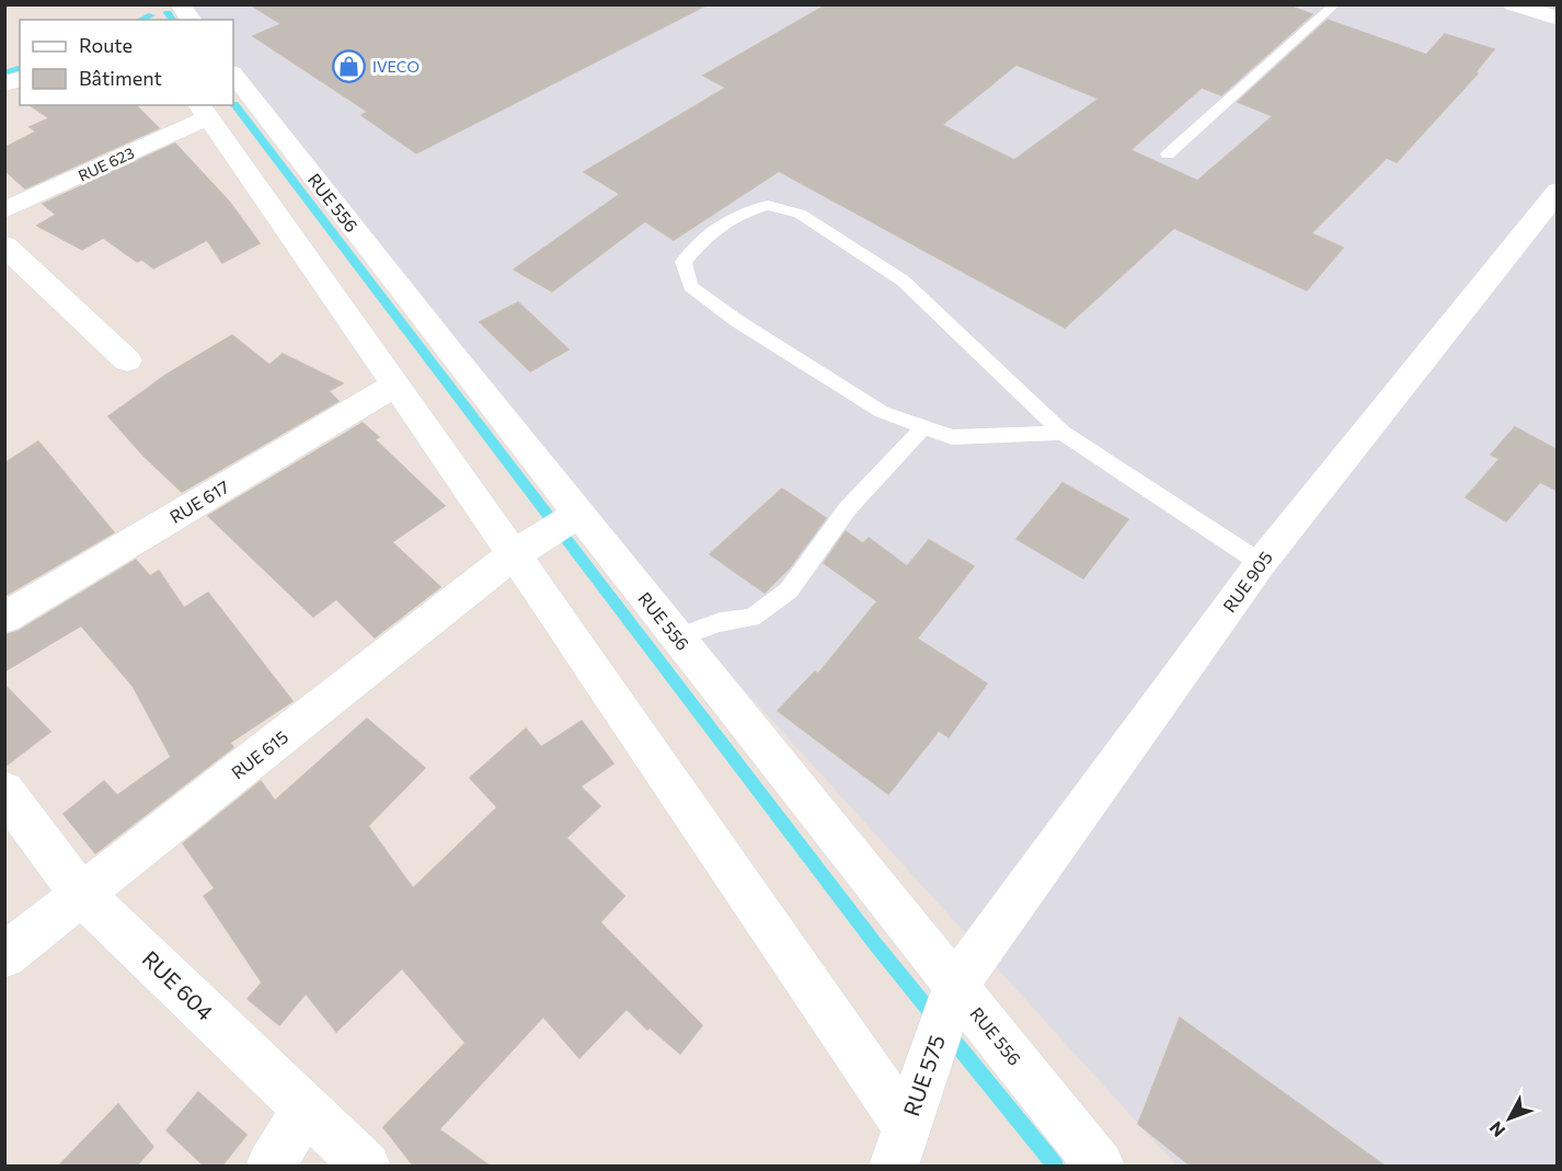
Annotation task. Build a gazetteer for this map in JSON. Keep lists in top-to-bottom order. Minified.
{"streets":{"street":["RUE 623","RUE 556","RUE 617","RUE 905","RUE 615","RUE 604","RUE 575"]},"crossings":[["RUE 556","RUE 905"],["RUE 556","RUE 615"],["RUE 556","RUE 575"],["RUE 905","RUE 575"],["RUE 615","RUE 604"]],"places":{"shop":["IVECO"]},"legend":["Route","Bâtiment"],"north":"bottom left"}
